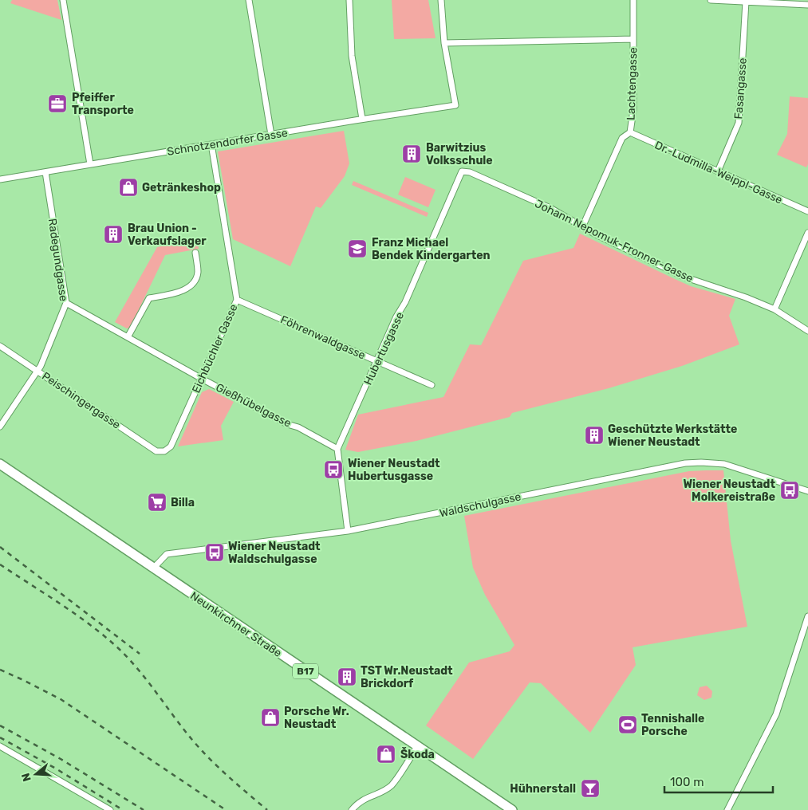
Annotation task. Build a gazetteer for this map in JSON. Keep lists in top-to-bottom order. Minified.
{"streets":{"main road":["Neunkirchner Straße","B17"],"street":["Lachtengasse","Fasangasse","Schnotzendorfer Gasse","Dr.-Ludmilla-Weippl-Gasse","Johann Nepomuk-Fronner-Gasse","Radegundgasse","Föhrenwaldgasse","Eichbüchler Gasse","Hubertusgasse","Peischingergasse","Gießhübelgasse","Waldschulgasse"]},"crossings":[["Lachtengasse","Dr.-Ludmilla-Weippl-Gasse"],["Lachtengasse","Johann Nepomuk-Fronner-Gasse"],["Fasangasse","Dr.-Ludmilla-Weippl-Gasse"],["Schnotzendorfer Gasse","Radegundgasse"],["Schnotzendorfer Gasse","Eichbüchler Gasse"],["Johann Nepomuk-Fronner-Gasse","Hubertusgasse"],["Radegundgasse","Peischingergasse"],["Radegundgasse","Gießhübelgasse"],["Föhrenwaldgasse","Eichbüchler Gasse"],["Föhrenwaldgasse","Hubertusgasse"],["Eichbüchler Gasse","Peischingergasse"],["Eichbüchler Gasse","Gießhübelgasse"],["Hubertusgasse","Gießhübelgasse"],["Waldschulgasse","Neunkirchner Straße"]],"places":{"office":["Pfeiffer Transporte"],"building":["Barwitzius Volksschule","Brau Union - Verkaufslager","Geschützte Werkstätte Wiener Neustadt","TST Wr.Neustadt Brickdorf"],"shop":["Getränkeshop","Porsche Wr. Neustadt","Škoda"],"school or university":["Franz Michael Bendek Kindergarten"],"bus stop":["Wiener Neustadt Hubertusgasse","Wiener Neustadt Molkereistraße","Wiener Neustadt Waldschulgasse"],"supermarket":["Billa"],"sports":["Tennishalle Porsche"],"bar":["Hühnerstall"]},"scale_bar":"100 m","north":"left"}
